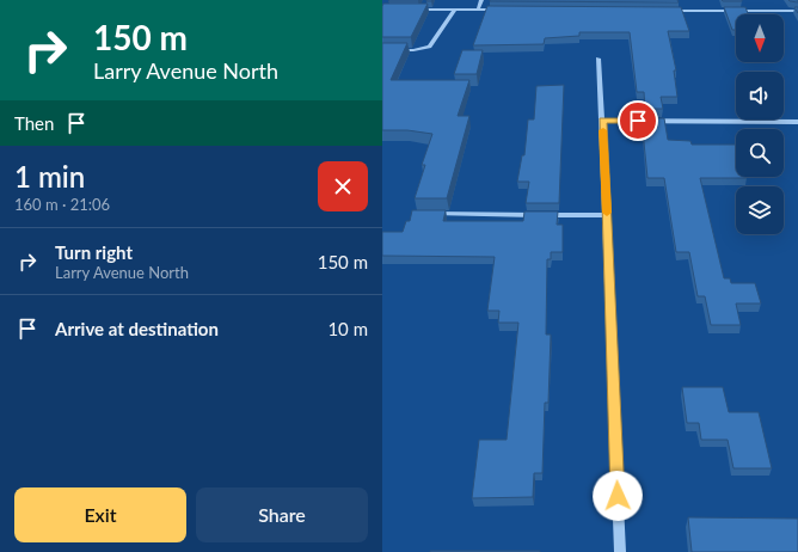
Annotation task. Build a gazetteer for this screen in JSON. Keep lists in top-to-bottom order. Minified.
{"north":"bottom","page":{"turn":["150 m","Larry Avenue North"],"then":"Then","heading":["1 min","160 m · 21:06"],"list":[{"name":"Turn right","note":"Larry Avenue North","value":"150 m"},{"name":"Arrive at destination","value":"10 m"}],"buttons":["Exit","Share"]}}
